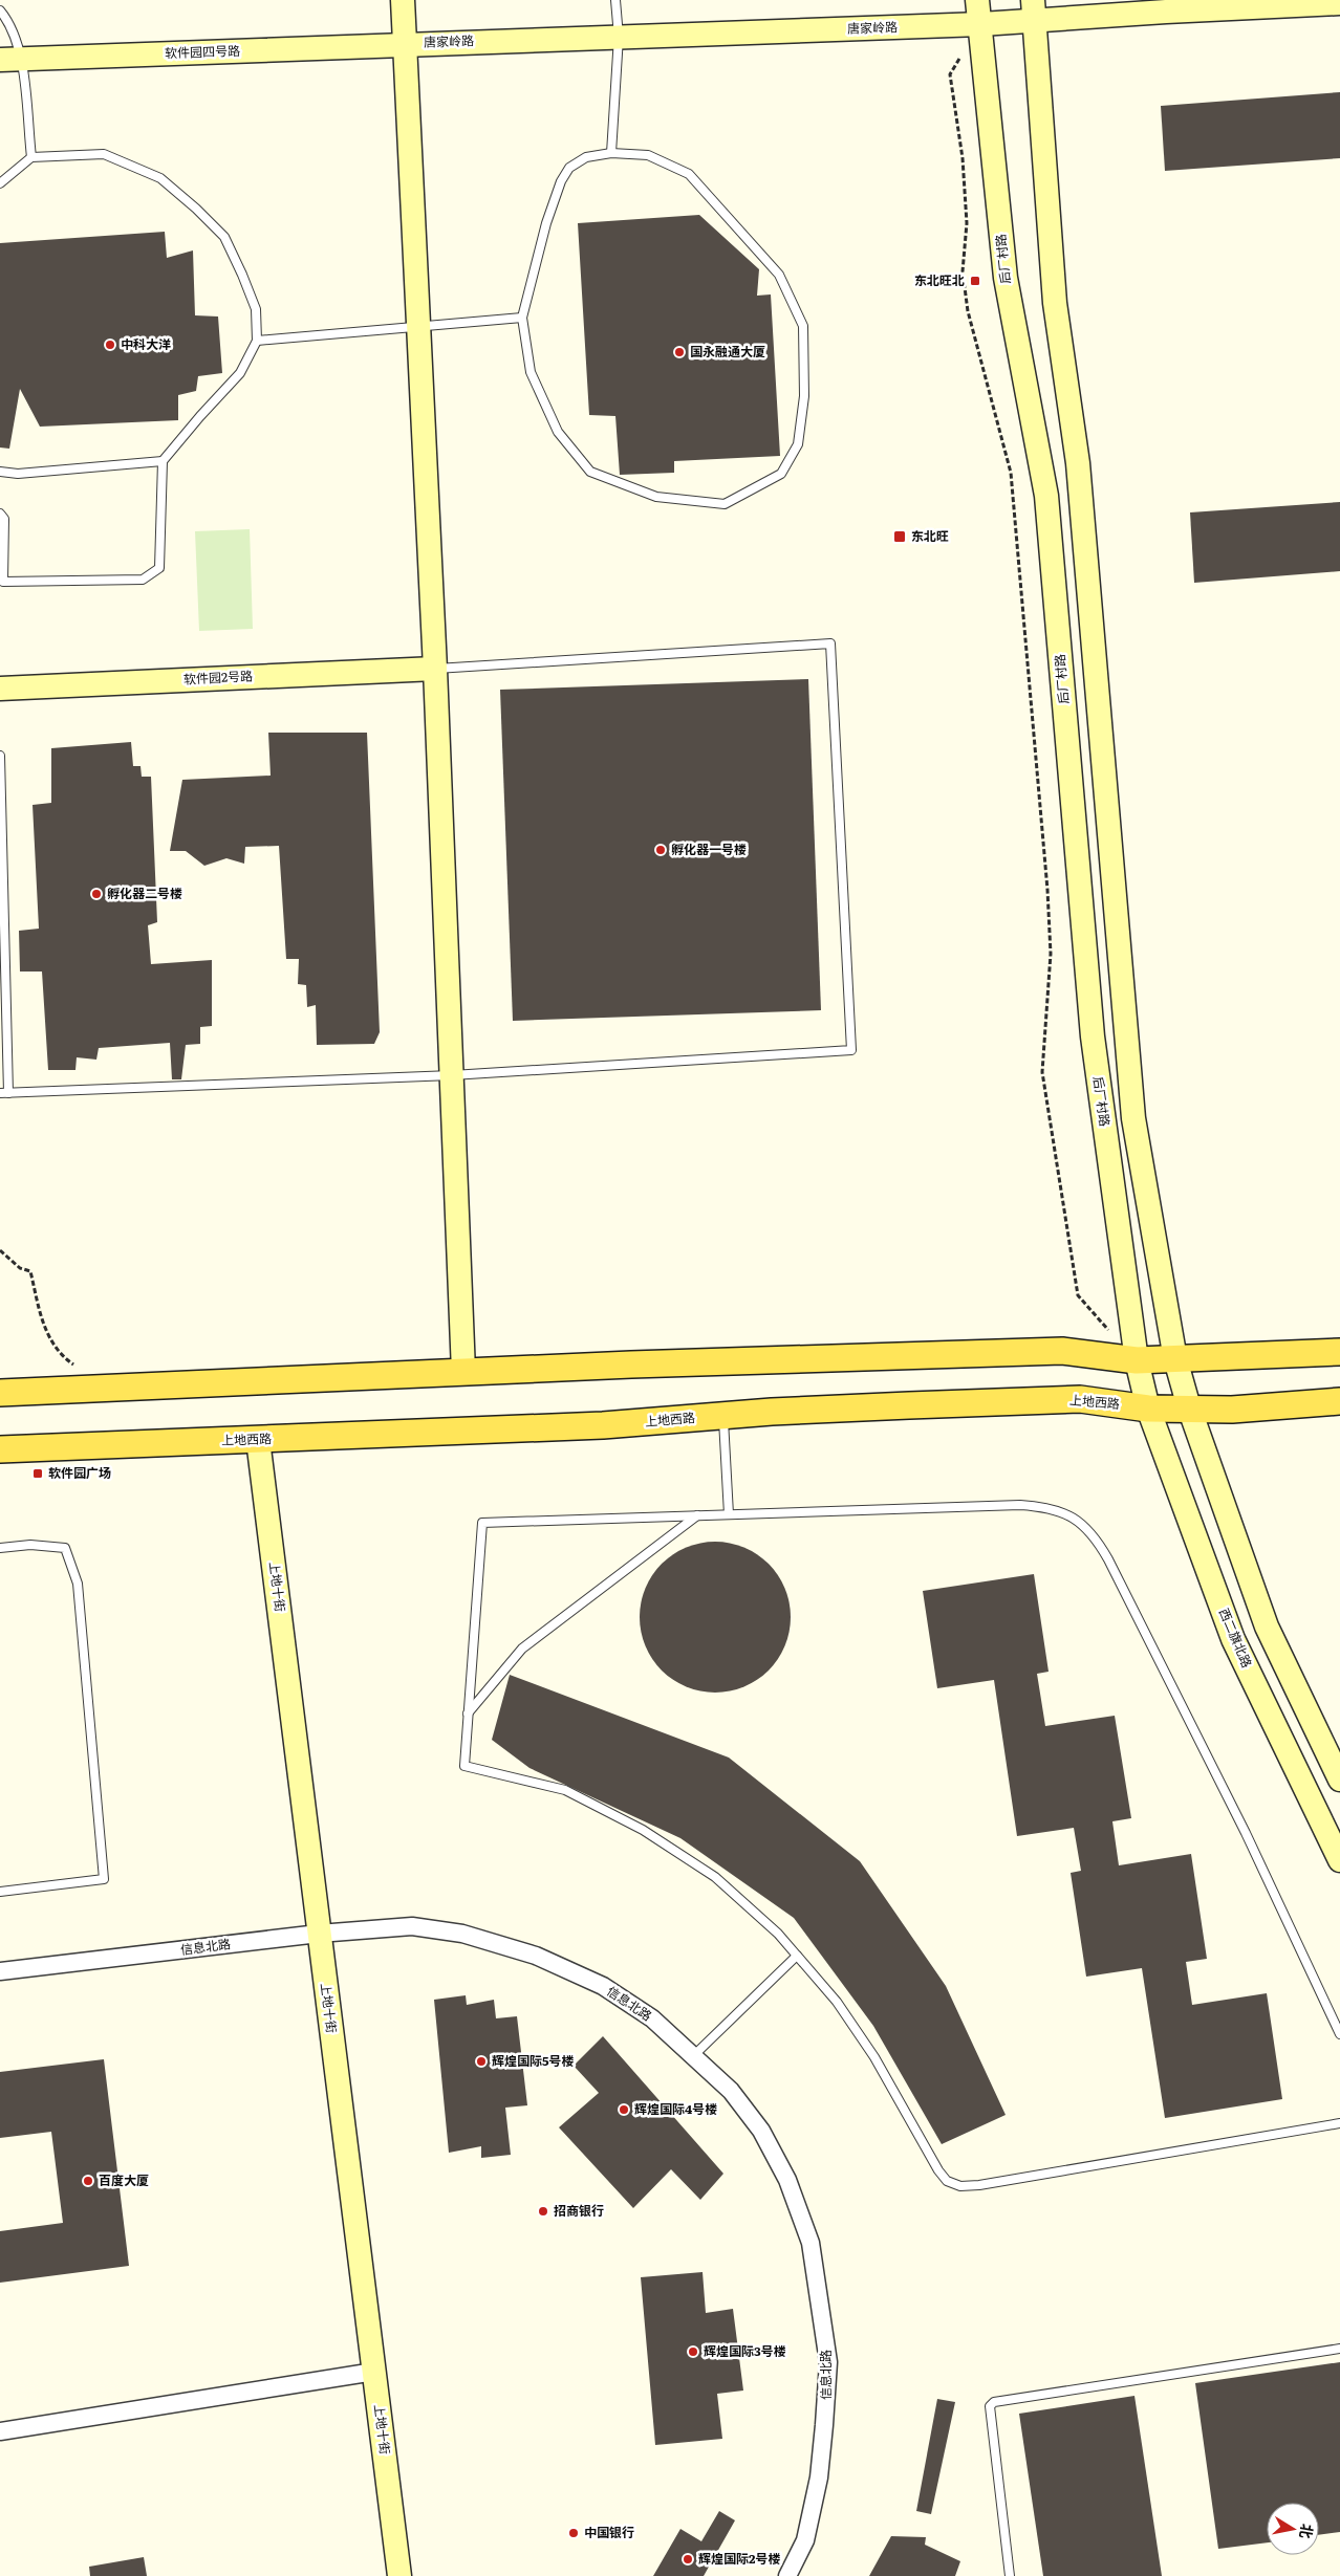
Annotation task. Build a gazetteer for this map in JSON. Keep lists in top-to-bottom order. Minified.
{"streets":{"main road":["上地西路"],"street":["唐家岭路","软件园四号路","后厂村路","软件园2号路","上地十街","西二旗北路","信息北路"]},"crossings":[["唐家岭路","软件园四号路"],["唐家岭路","后厂村路"],["后厂村路","上地西路"],["后厂村路","西二旗北路"],["上地西路","上地十街"],["上地西路","西二旗北路"],["上地十街","信息北路"]],"places":{"transit":["东北旺北","东北旺","软件园广场"],"other":["中科大洋","国永融通大厦","孵化器一号楼","孵化器二号楼","辉煌国际5号楼","辉煌国际4号楼","百度大厦","招商银行","辉煌国际3号楼","中国银行","辉煌国际2号楼"]},"north":"right"}
